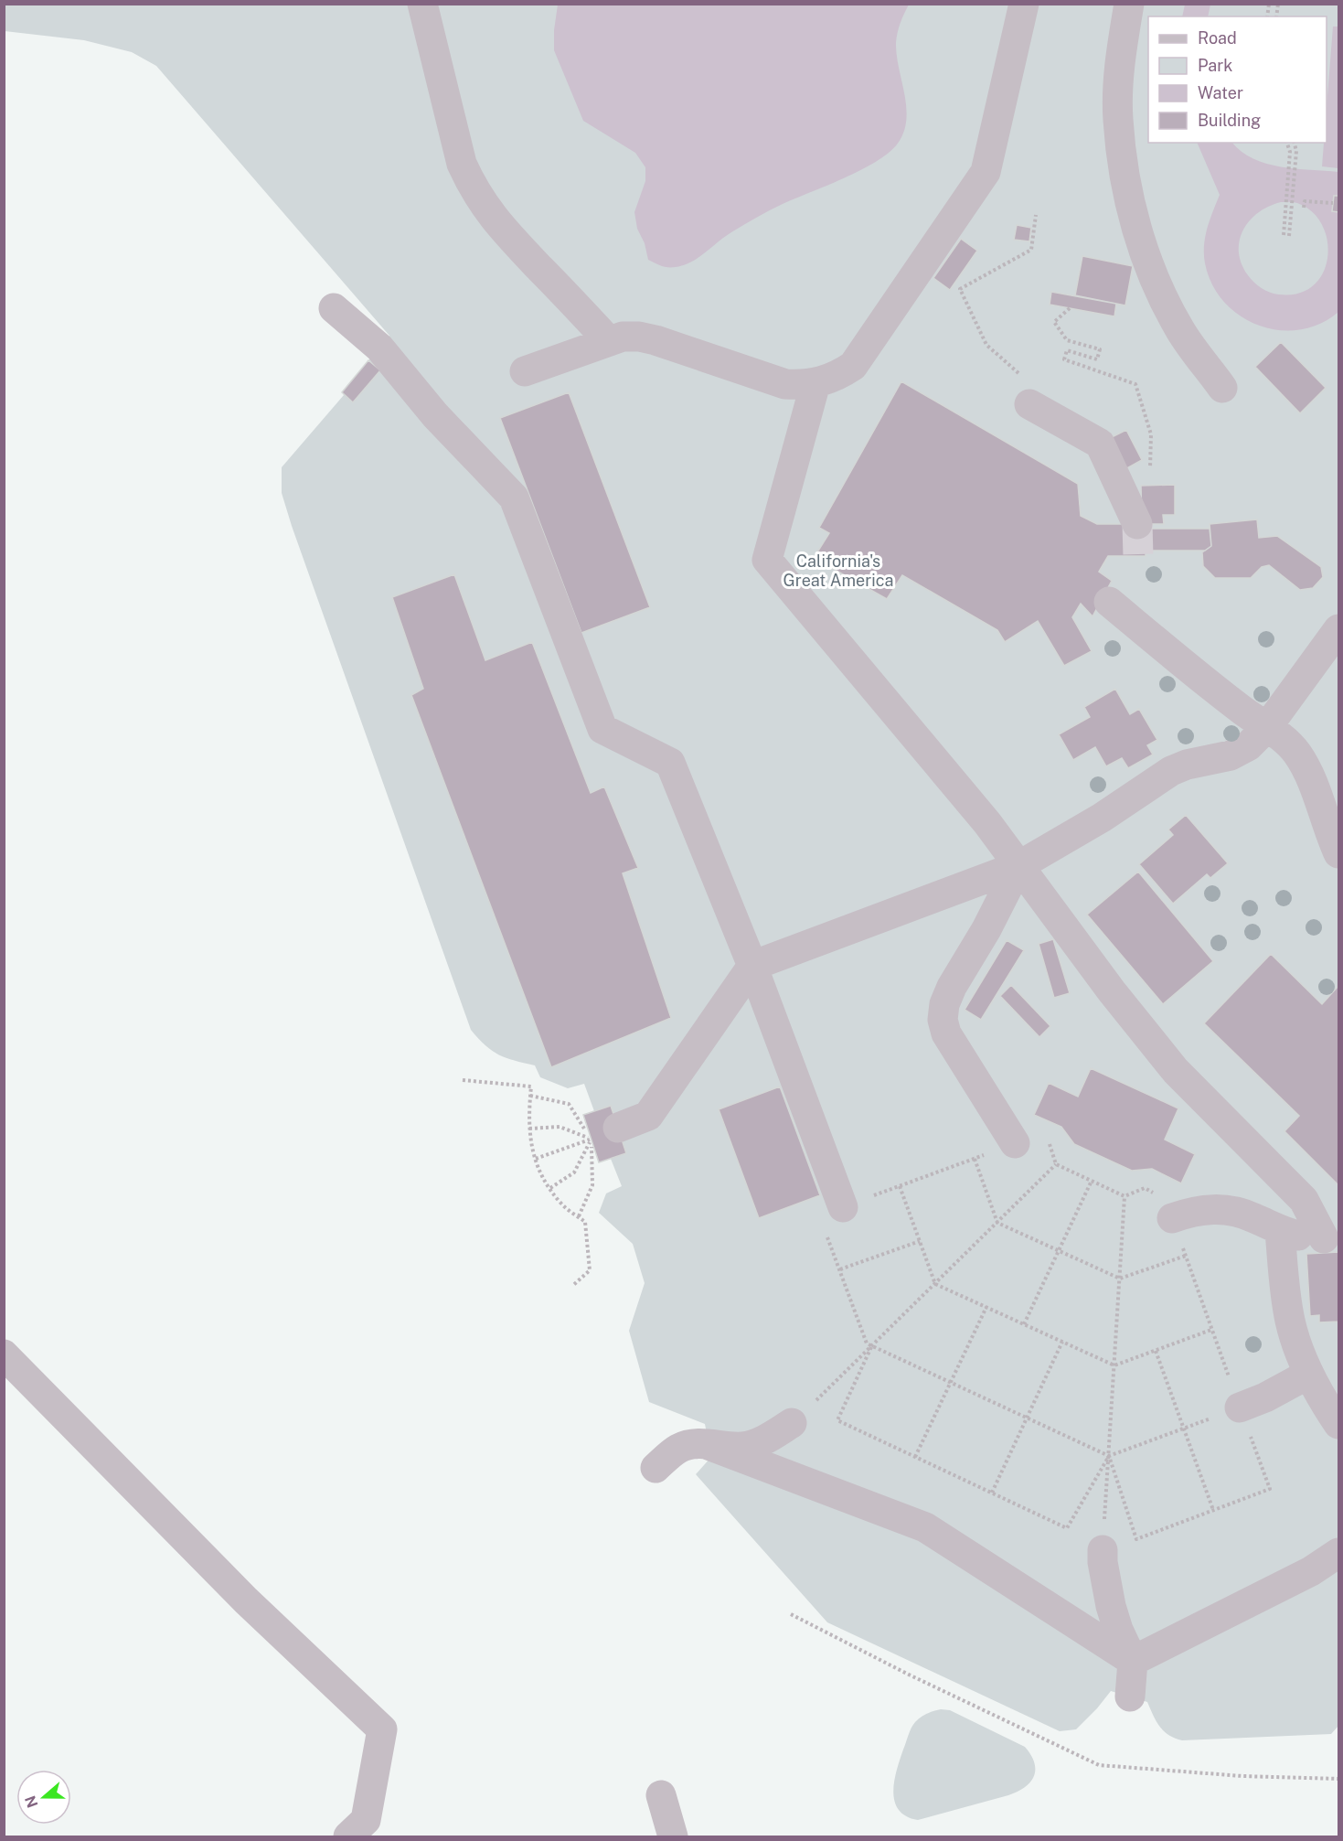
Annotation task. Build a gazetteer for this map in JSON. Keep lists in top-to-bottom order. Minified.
{"parks":["California's Great America"],"legend":["Road","Park","Water","Building"],"north":"left"}
